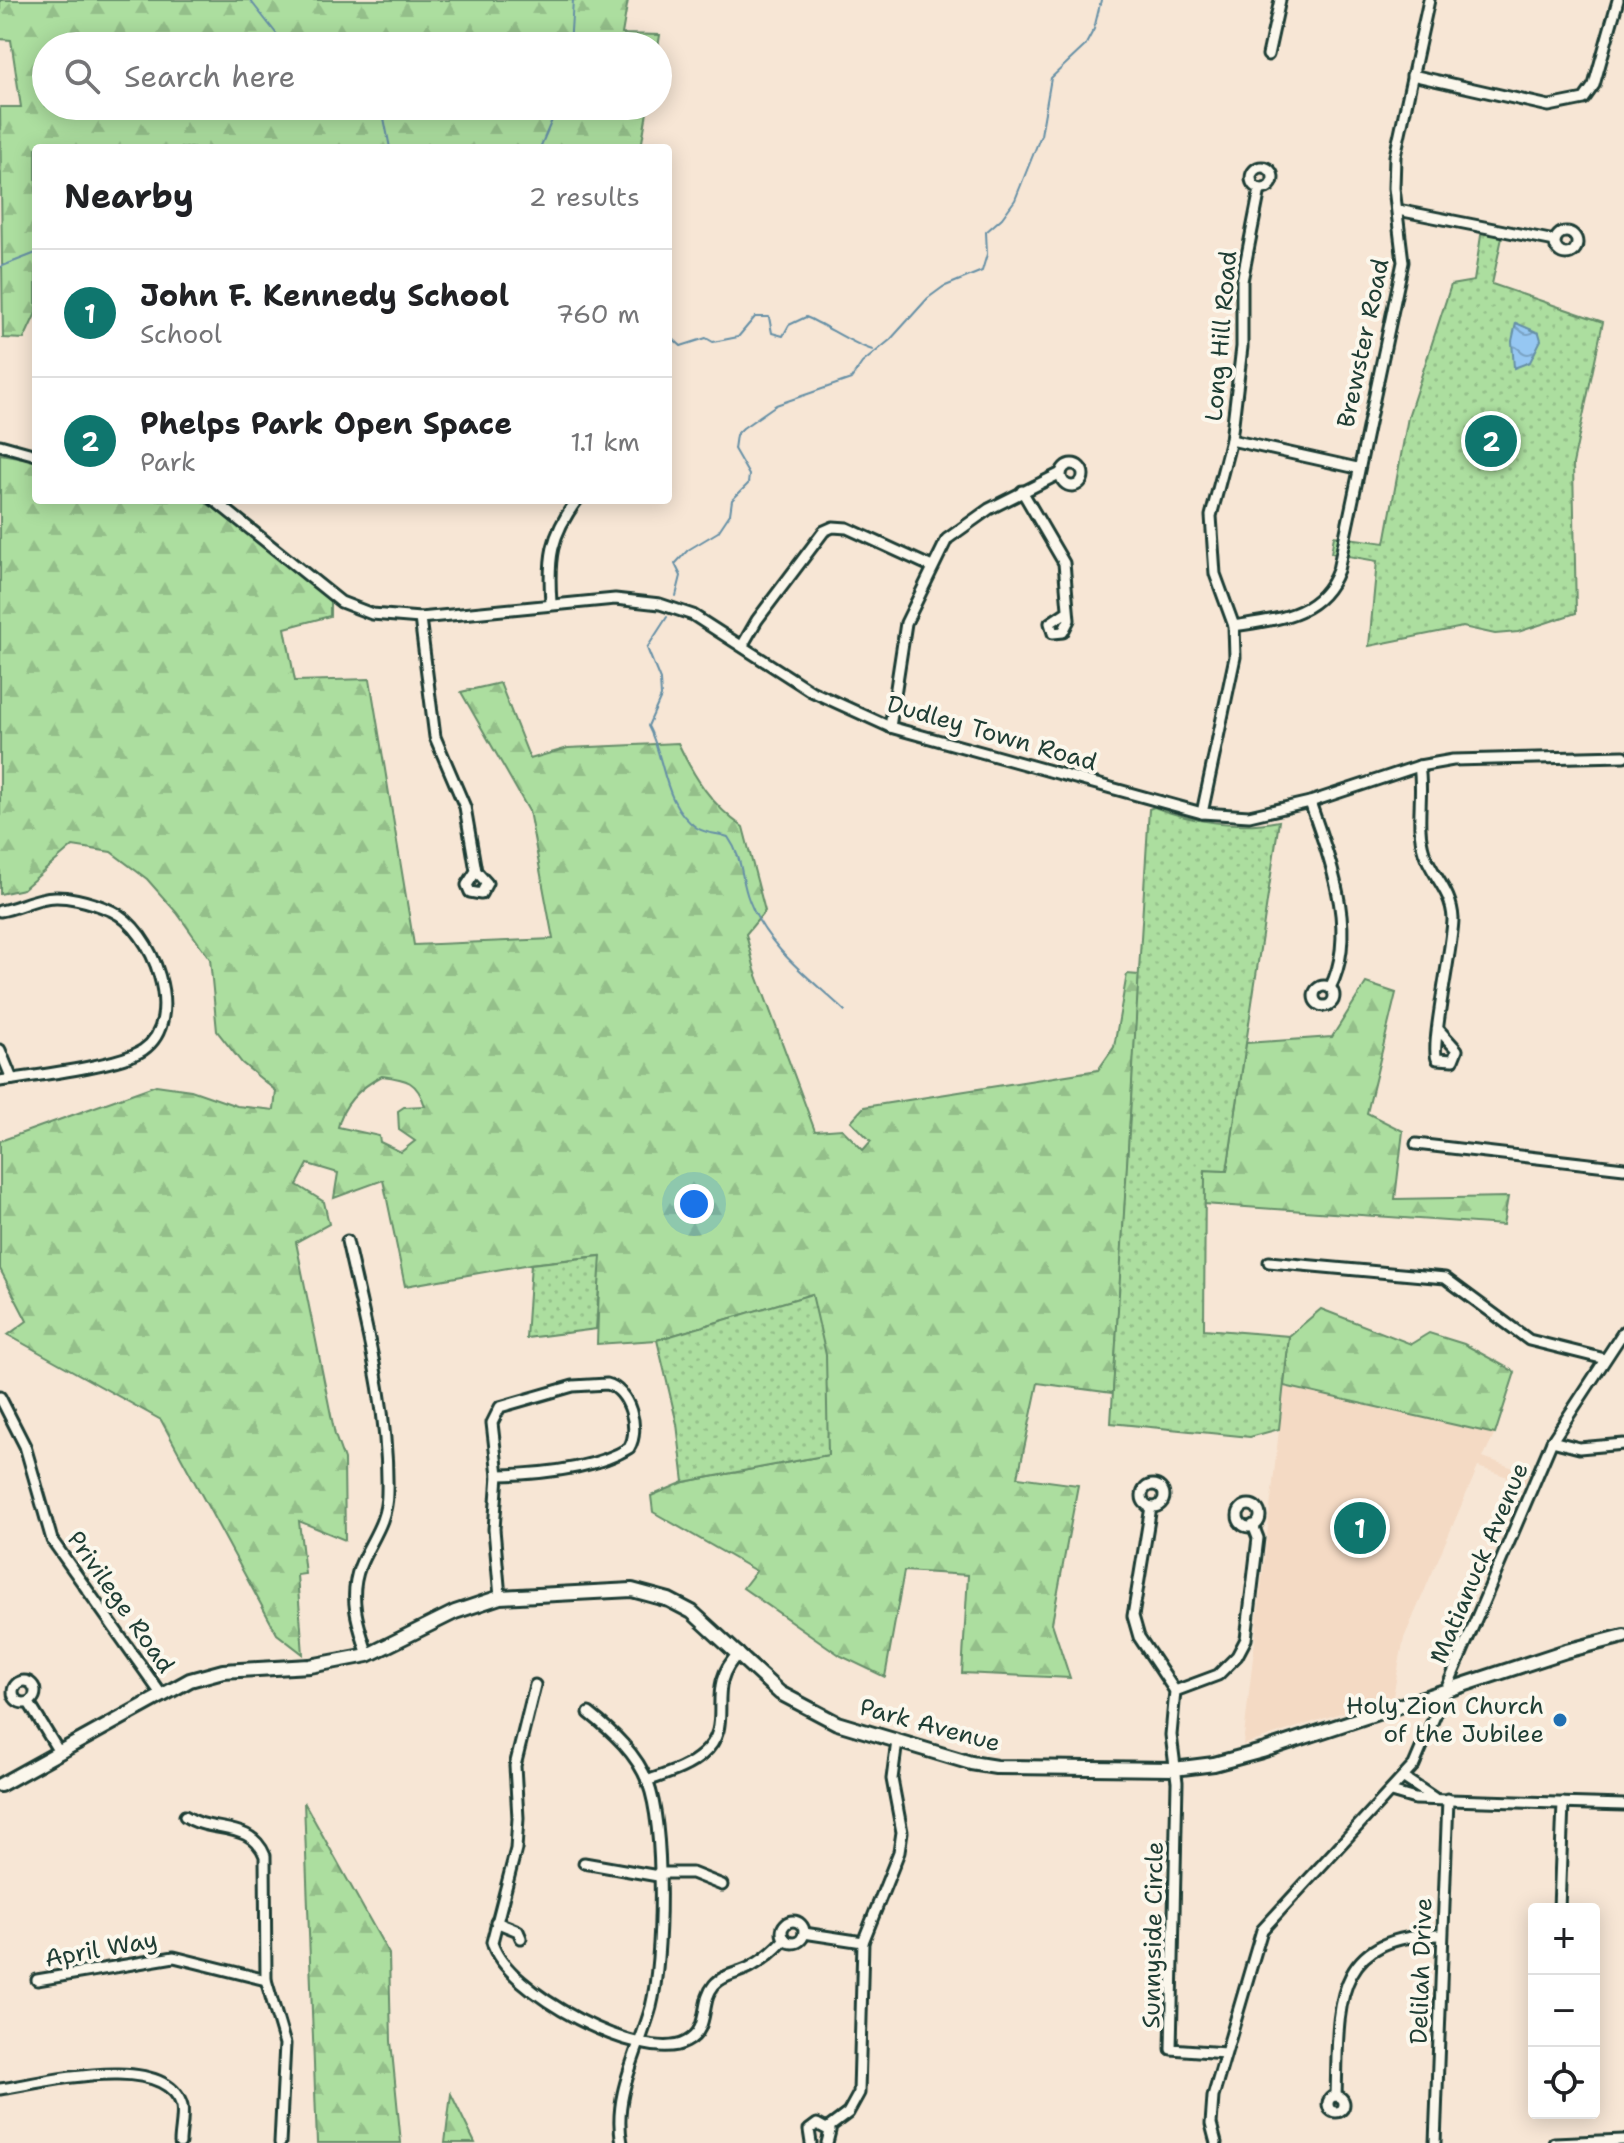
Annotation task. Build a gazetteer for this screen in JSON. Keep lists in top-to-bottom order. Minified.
{"streets":{"main road":["Park Avenue"],"street":["Long Hill Road","Brewster Road","Dudley Town Road","Matianuck Avenue","Privilege Road","Sunnyside Circle","April Way","Delilah Drive"]},"crossings":[["Long Hill Road","Brewster Road"],["Long Hill Road","Dudley Town Road"],["Matianuck Avenue","Park Avenue"],["Matianuck Avenue","Sunnyside Circle"],["Privilege Road","Park Avenue"],["Park Avenue","Sunnyside Circle"]],"places":["Holy Zion Church of the Jubilee"],"page":{"search":"Search here","heading":["Nearby","2 results"],"list":[{"mark":"1","name":"John F. Kennedy School","note":"School","value":"760 m"},{"mark":"2","name":"Phelps Park Open Space","note":"Park","value":"1.1 km"}],"pins":["2","1"],"map_buttons":["+","−"]}}
